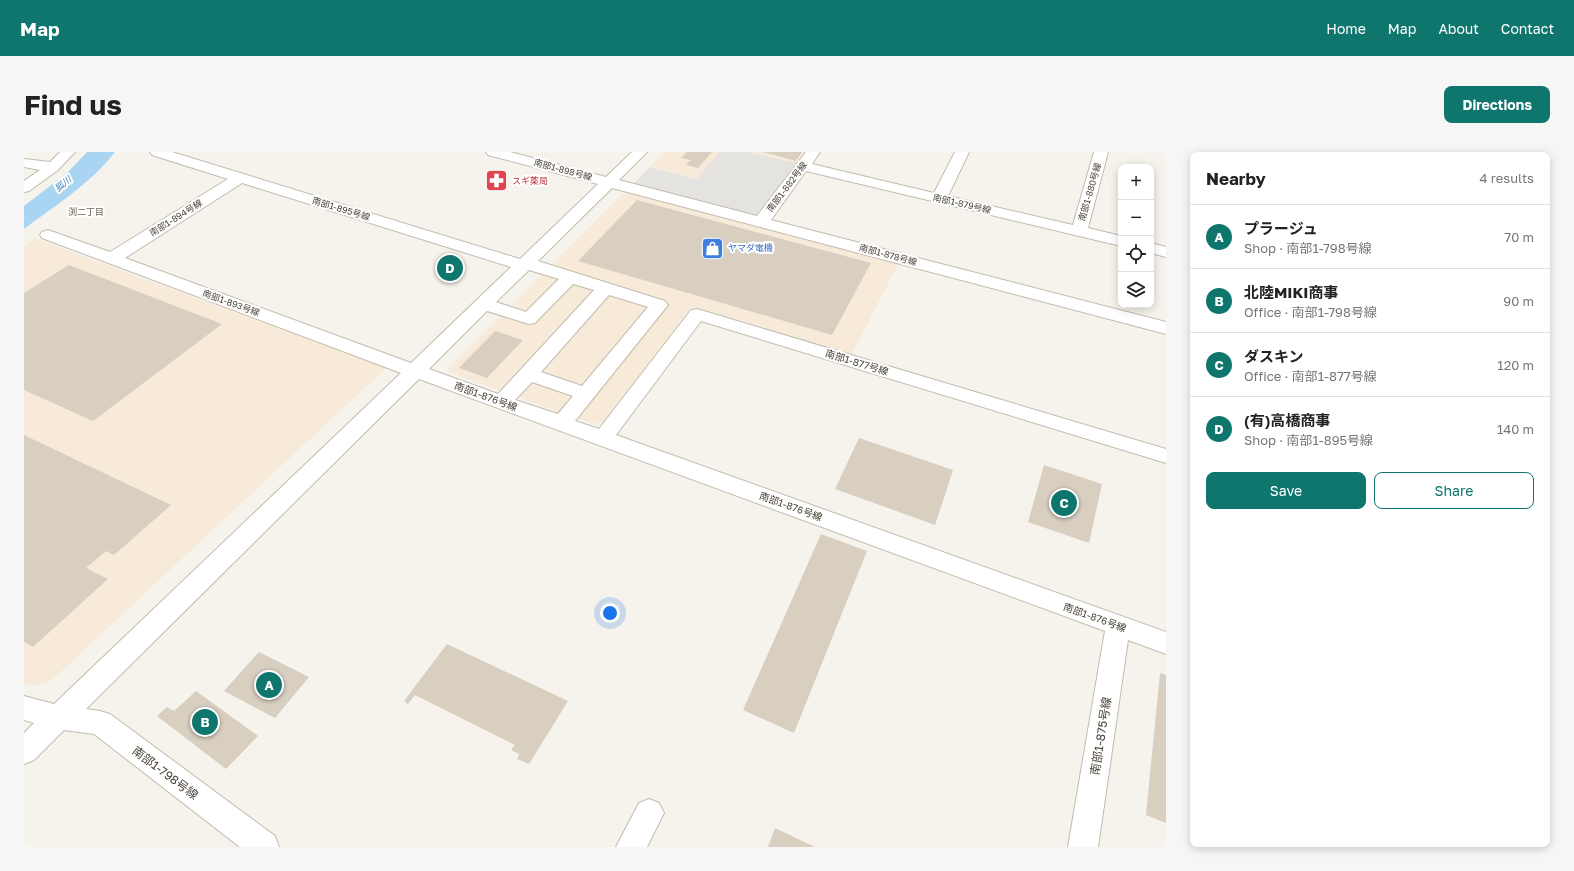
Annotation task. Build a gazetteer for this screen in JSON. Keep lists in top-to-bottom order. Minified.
{"streets":{"street":["南部1-898号線","南部1-882号線","南部1-880号線","南部1-879号線","南部1-895号線","南部1-894号線","南部1-878号線","南部1-893号線","南部1-877号線","南部1-876号線","南部1-875号線","南部1-798号線"]},"crossings":[["南部1-898号線","南部1-878号線"],["南部1-882号線","南部1-879号線"],["南部1-882号線","南部1-878号線"],["南部1-880号線","南部1-879号線"],["南部1-895号線","南部1-894号線"],["南部1-894号線","南部1-893号線"],["南部1-893号線","南部1-876号線"],["南部1-877号線","南部1-876号線"],["南部1-876号線","南部1-875号線"]],"districts":["渕二丁目"],"water":["狐川"],"places":{"pharmacy":["スギ薬局"],"shop":["ヤマダ電機"]},"page":{"header":"Map","nav":["Home","Map","About","Contact"],"buttons":["Directions",["Save","Share"]],"title":"Find us","heading":["Nearby","4 results"],"map_buttons":["+","−"],"list":[{"mark":"A","name":"プラージュ","note":"Shop · 南部1-798号線","value":"70 m"},{"mark":"B","name":"北陸MIKI商事","note":"Office · 南部1-798号線","value":"90 m"},{"mark":"C","name":"ダスキン","note":"Office · 南部1-877号線","value":"120 m"},{"mark":"D","name":"(有)高橋商事","note":"Shop · 南部1-895号線","value":"140 m"}],"pins":["D","C","A","B"]}}
